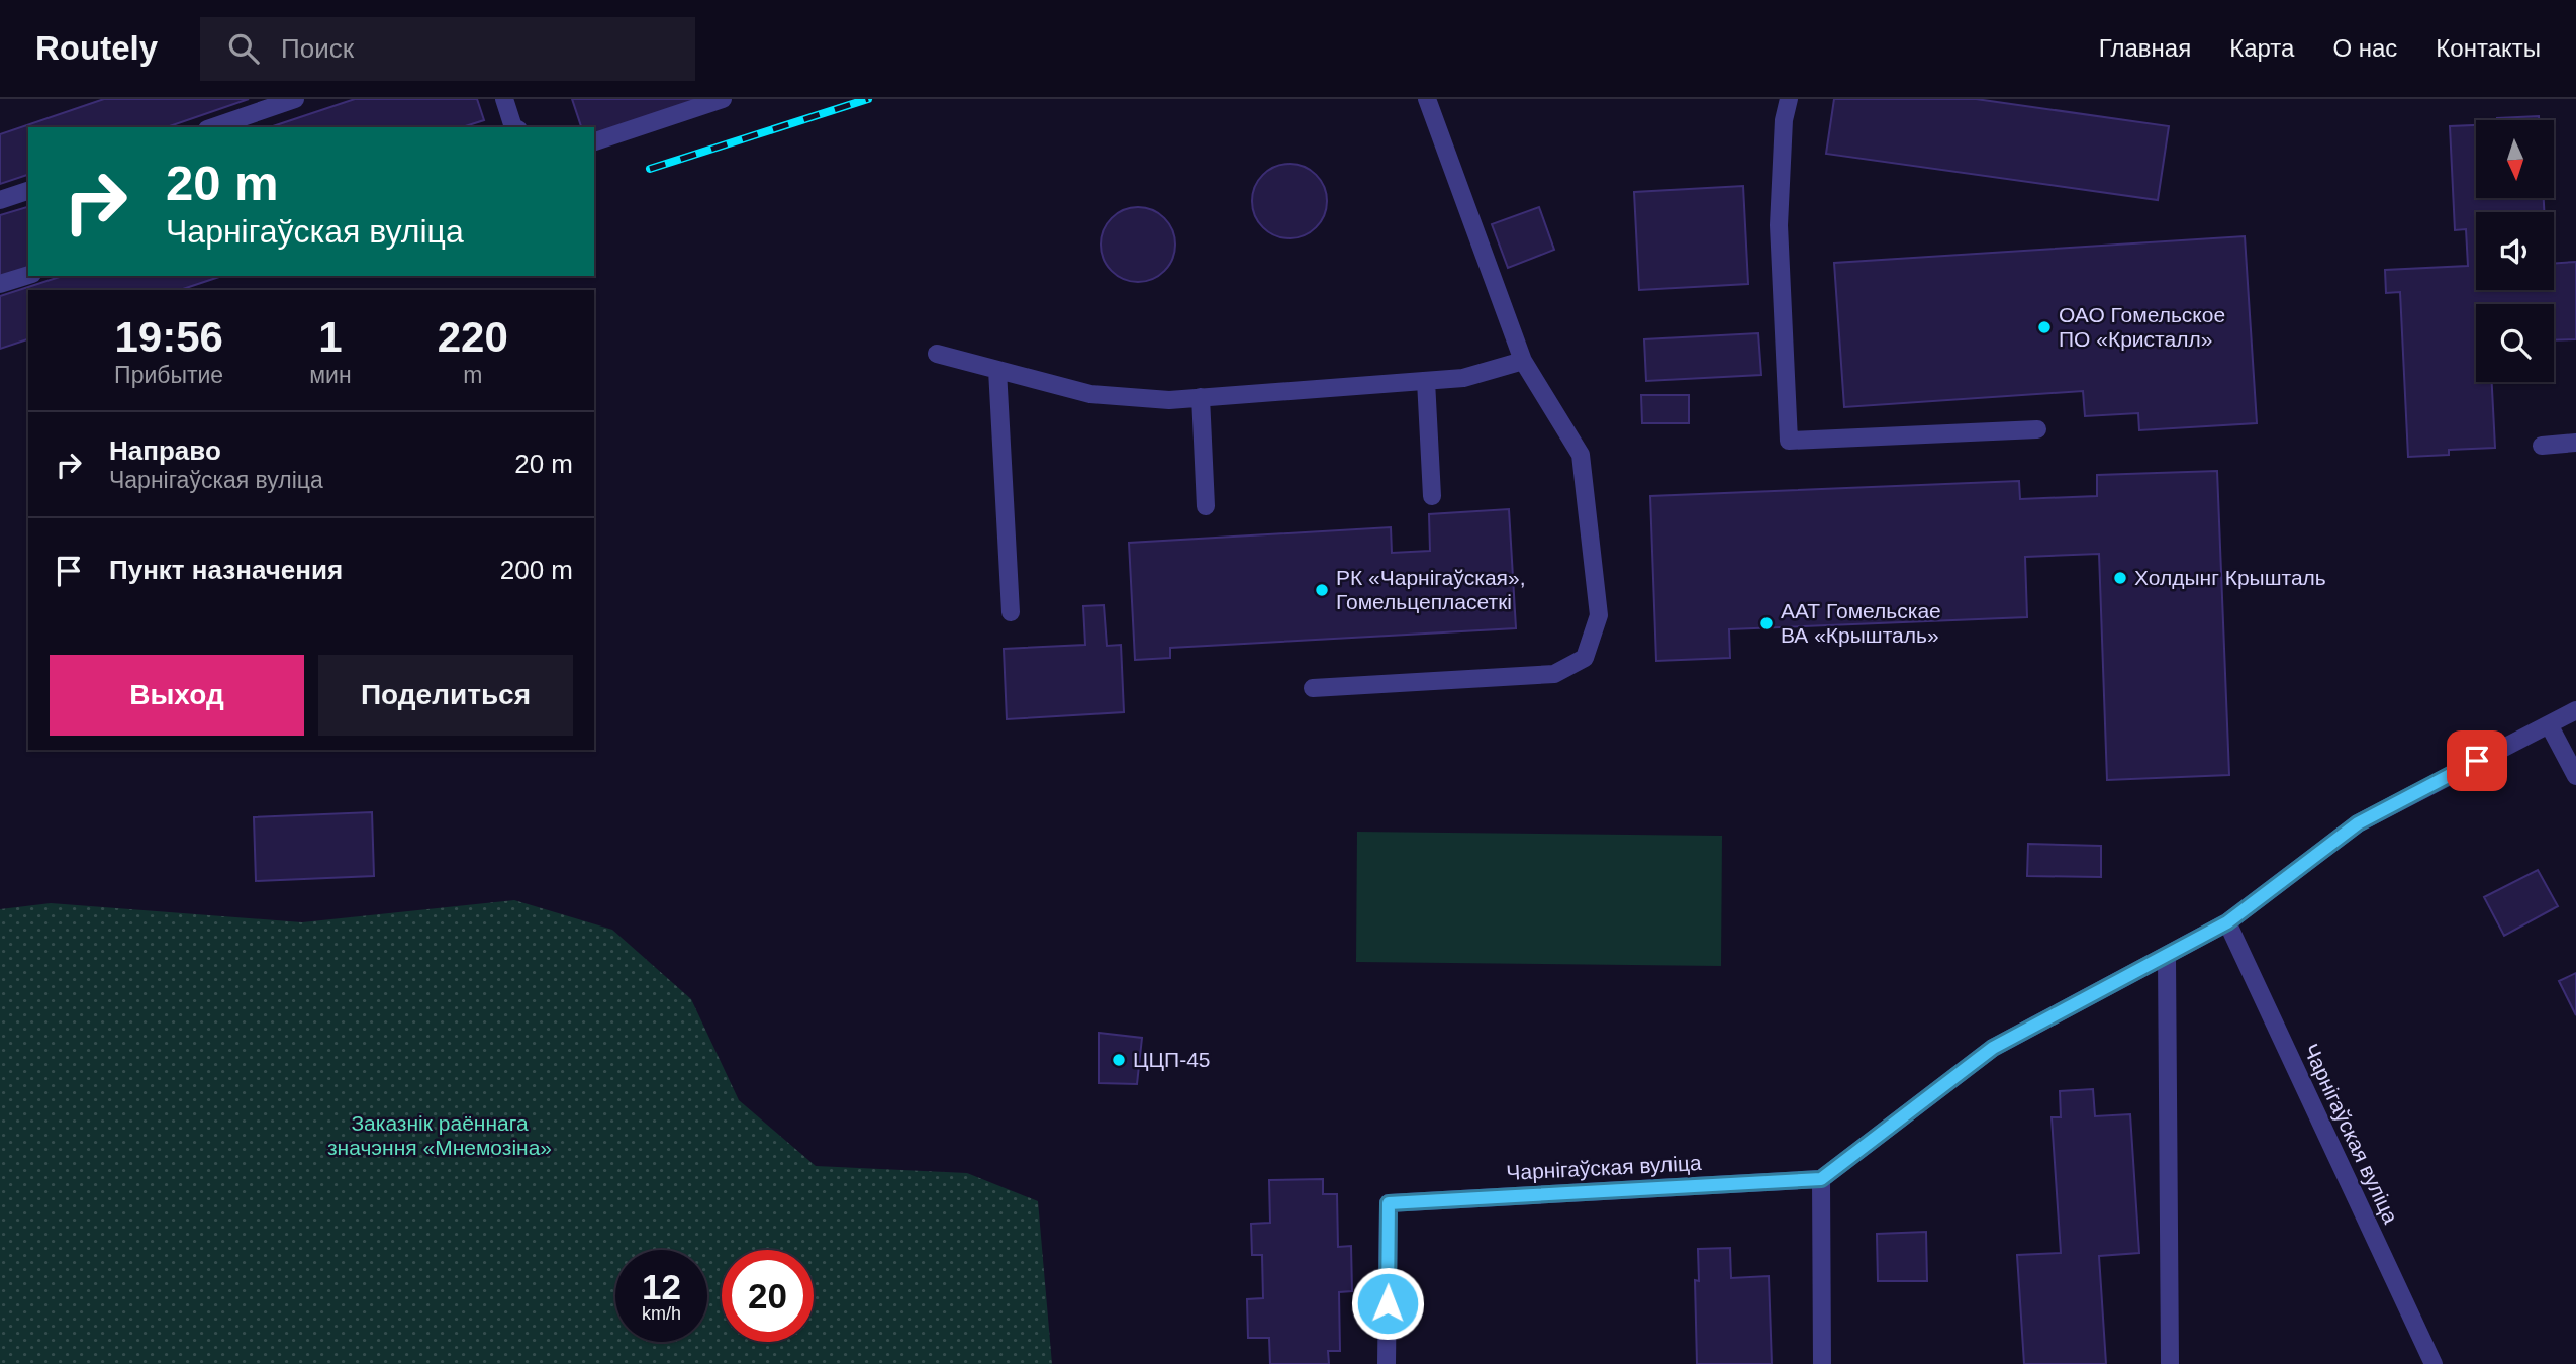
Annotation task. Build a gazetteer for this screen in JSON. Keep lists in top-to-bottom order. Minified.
{"streets":{"street":["Чарнігаўская вуліца"]},"parks":["Заказнік раённага значэння «Мнемозіна»"],"places":["ОАО Гомельское ПО «Кристалл»","Холдынг Крышталь","РК «Чарнігаўская», Гомельцепласеткі","ААТ Гомельскае ВА «Крышталь»","ЦЦП-45"],"north":"bottom","page":{"header":"Routely","search":"Поиск","nav":["Главная","Карта","О нас","Контакты"],"turn":["20 m","Чарнігаўская вуліца"],"eta":["19:56","Прибытие","1","мин","220","m"],"list":[{"name":"Направо","note":"Чарнігаўская вуліца","value":"20 m"},{"name":"Пункт назначения","value":"200 m"}],"buttons":["Выход","Поделиться"],"speed":"12 km/h","limit":"20"}}
